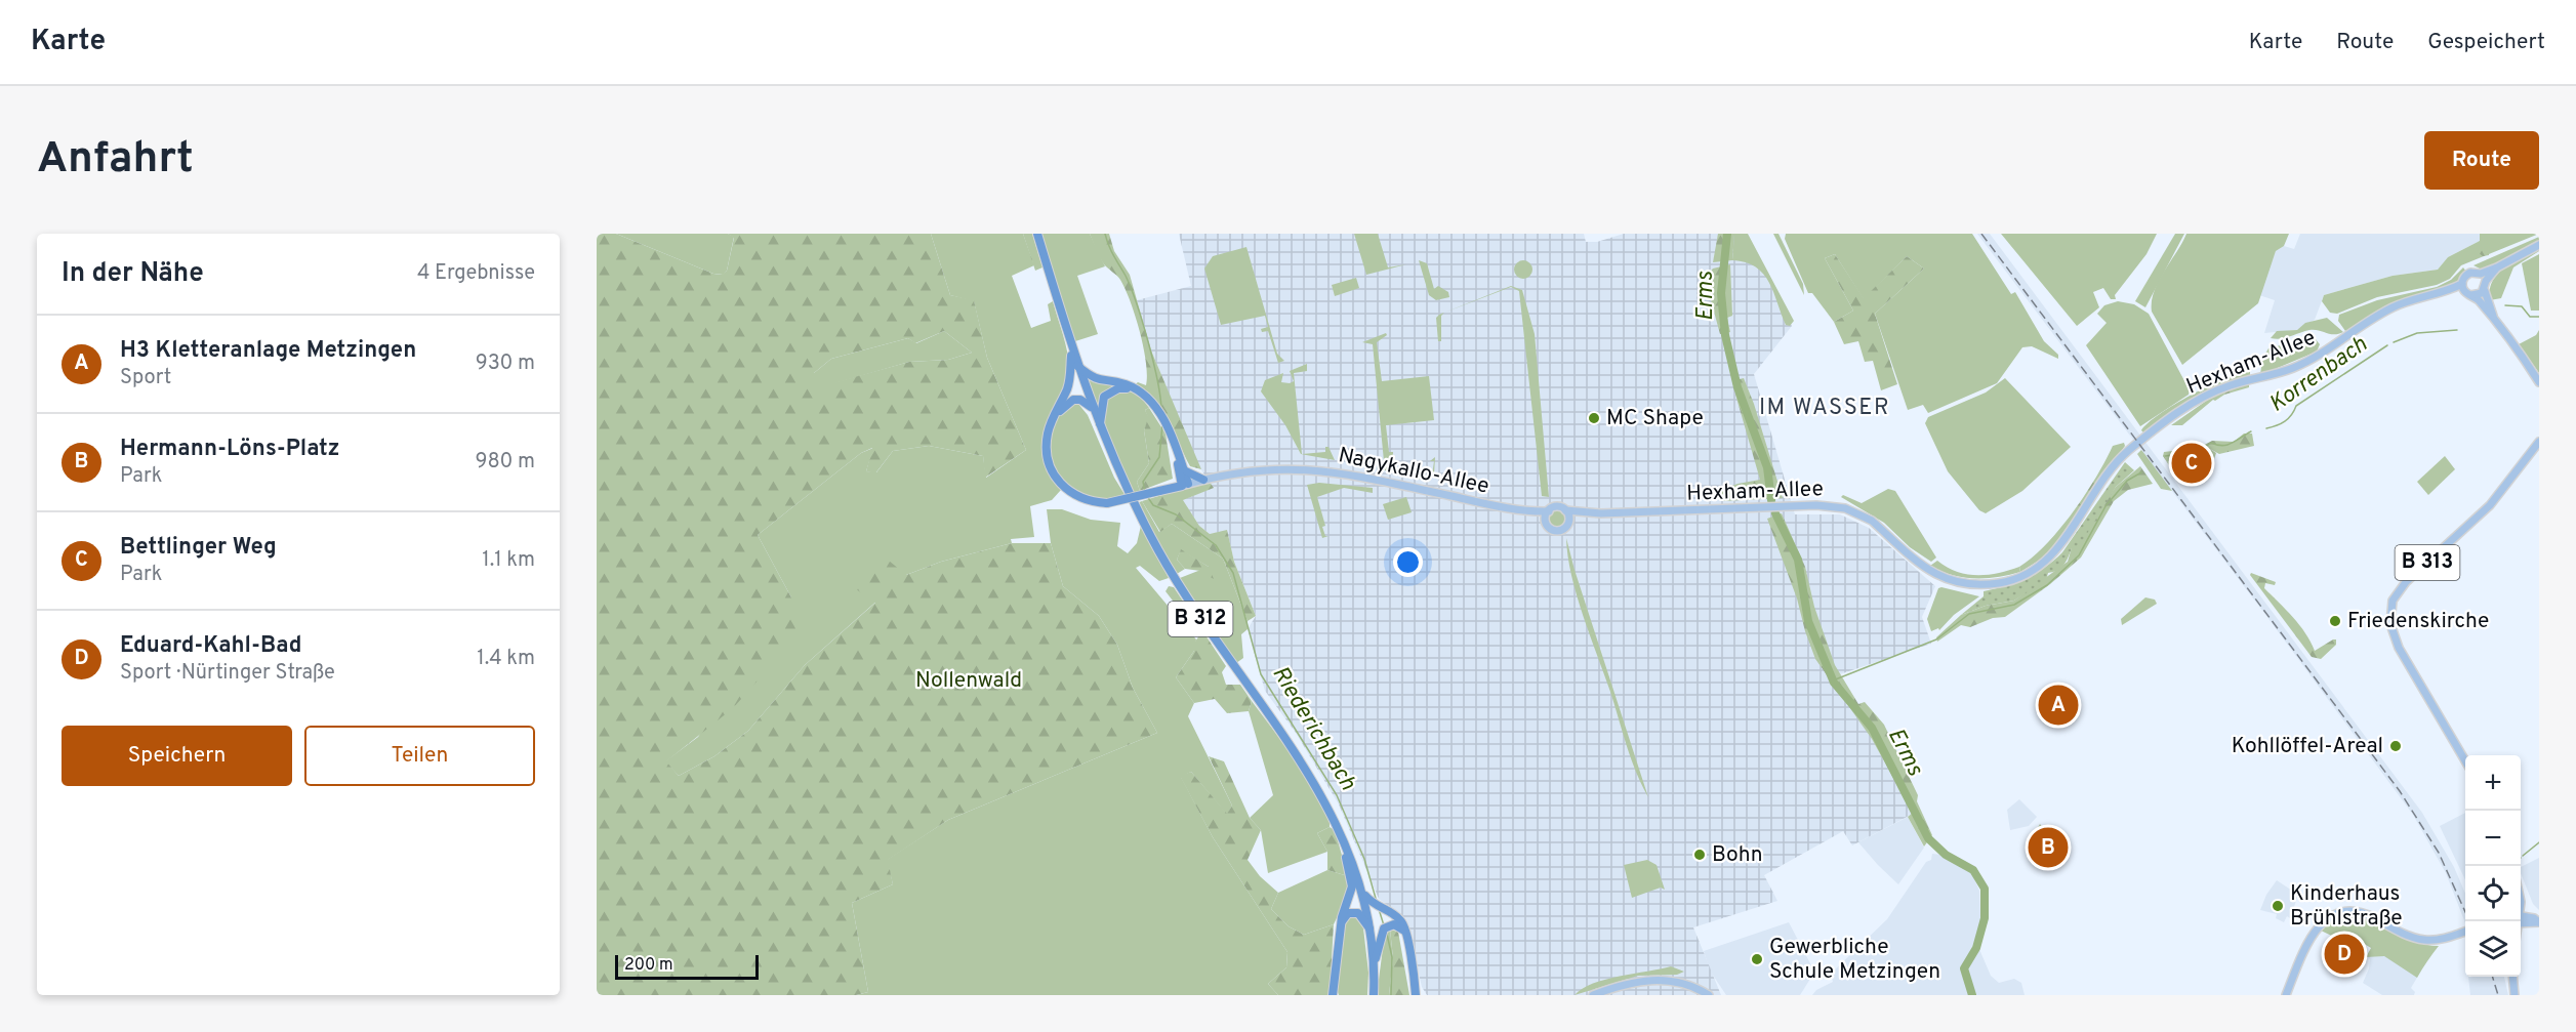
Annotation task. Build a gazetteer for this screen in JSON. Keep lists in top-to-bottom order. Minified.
{"streets":{"highway":["B 312"],"main road":["Hexham-Allee","Nagykallo-Allee","B 313"]},"crossings":[["Hexham-Allee","Nagykallo-Allee"]],"districts":["IM WASSER"],"water":["Erms","Korrenbach","Riederichbach"],"parks":["Nollenwald"],"places":["MC Shape","Friedenskirche","Kohllöffel-Areal","Bohn","Kinderhaus Brühlstraße","Gewerbliche Schule Metzingen"],"scale_bar":"200 m","page":{"header":"Karte","nav":["Karte","Route","Gespeichert"],"buttons":["Route",["Speichern","Teilen"]],"title":"Anfahrt","heading":["In der Nähe","4 Ergebnisse"],"list":[{"mark":"A","name":"H3 Kletteranlage Metzingen","note":"Sport","value":"930 m"},{"mark":"B","name":"Hermann-Löns-Platz","note":"Park","value":"980 m"},{"mark":"C","name":"Bettlinger Weg","note":"Park","value":"1.1 km"},{"mark":"D","name":"Eduard-Kahl-Bad","note":"Sport · Nürtinger Straße","value":"1.4 km"}],"pins":["C","A","B","D"],"map_buttons":["+","−"],"scale":"200 m"}}
